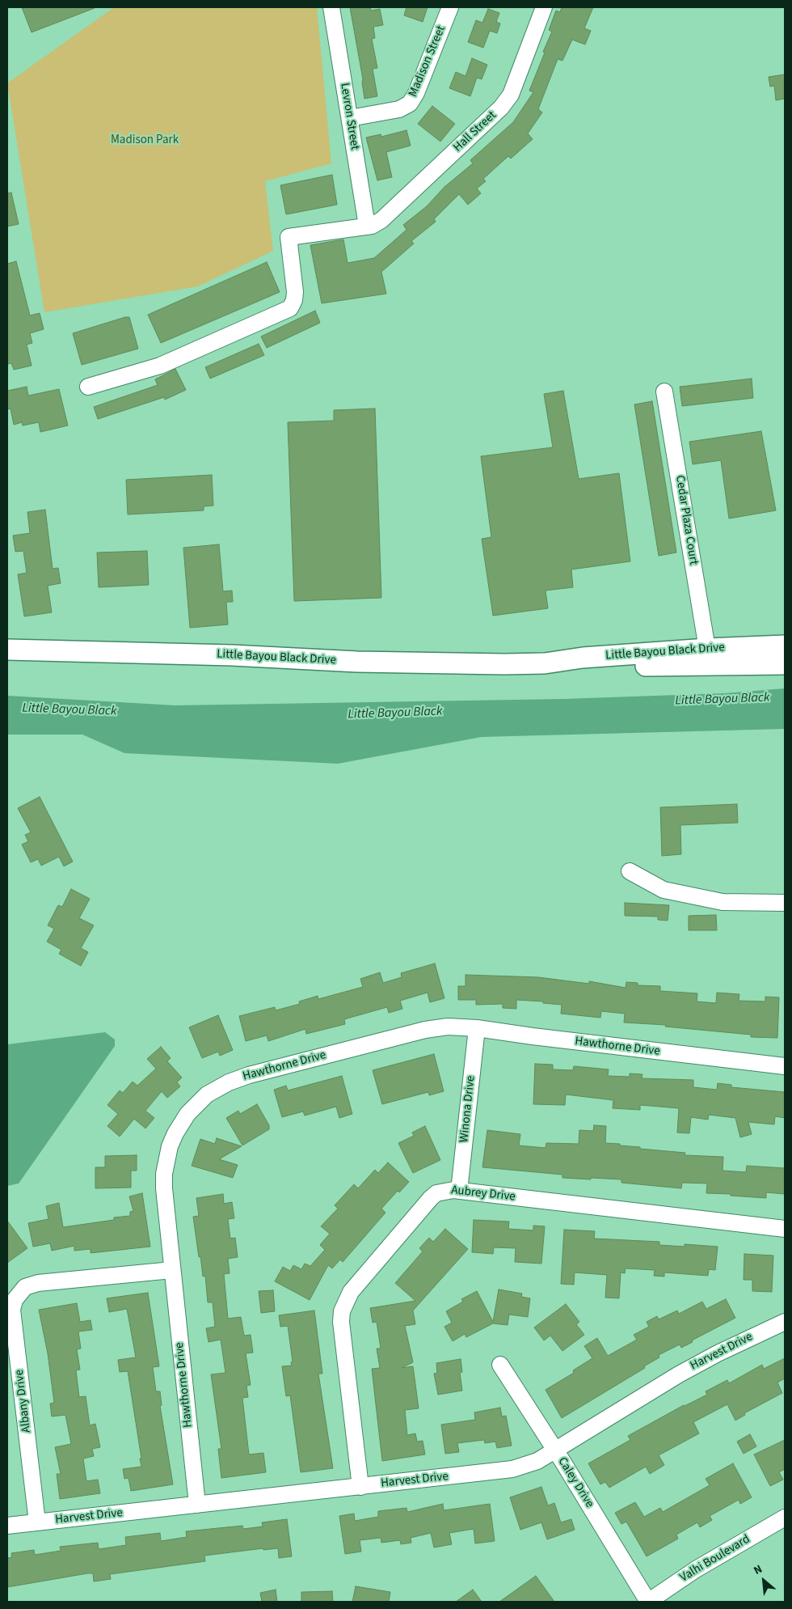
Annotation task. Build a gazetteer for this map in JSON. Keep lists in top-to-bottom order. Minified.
{"streets":{"main road":["Little Bayou Black Drive"],"street":["Madison Street","Levron Street","Hall Street","Cedar Plaza Court","Hawthorne Drive","Winona Drive","Aubrey Drive","Harvest Drive","Albany Drive","Caley Drive","Valhi Boulevard"]},"crossings":[["Madison Street","Levron Street"],["Levron Street","Hall Street"],["Cedar Plaza Court","Little Bayou Black Drive"],["Hawthorne Drive","Winona Drive"],["Hawthorne Drive","Harvest Drive"],["Hawthorne Drive","Albany Drive"],["Winona Drive","Aubrey Drive"],["Aubrey Drive","Harvest Drive"],["Harvest Drive","Albany Drive"],["Harvest Drive","Caley Drive"],["Caley Drive","Valhi Boulevard"]],"water":["Little Bayou Black"],"parks":["Madison Park"],"north":"top left"}
